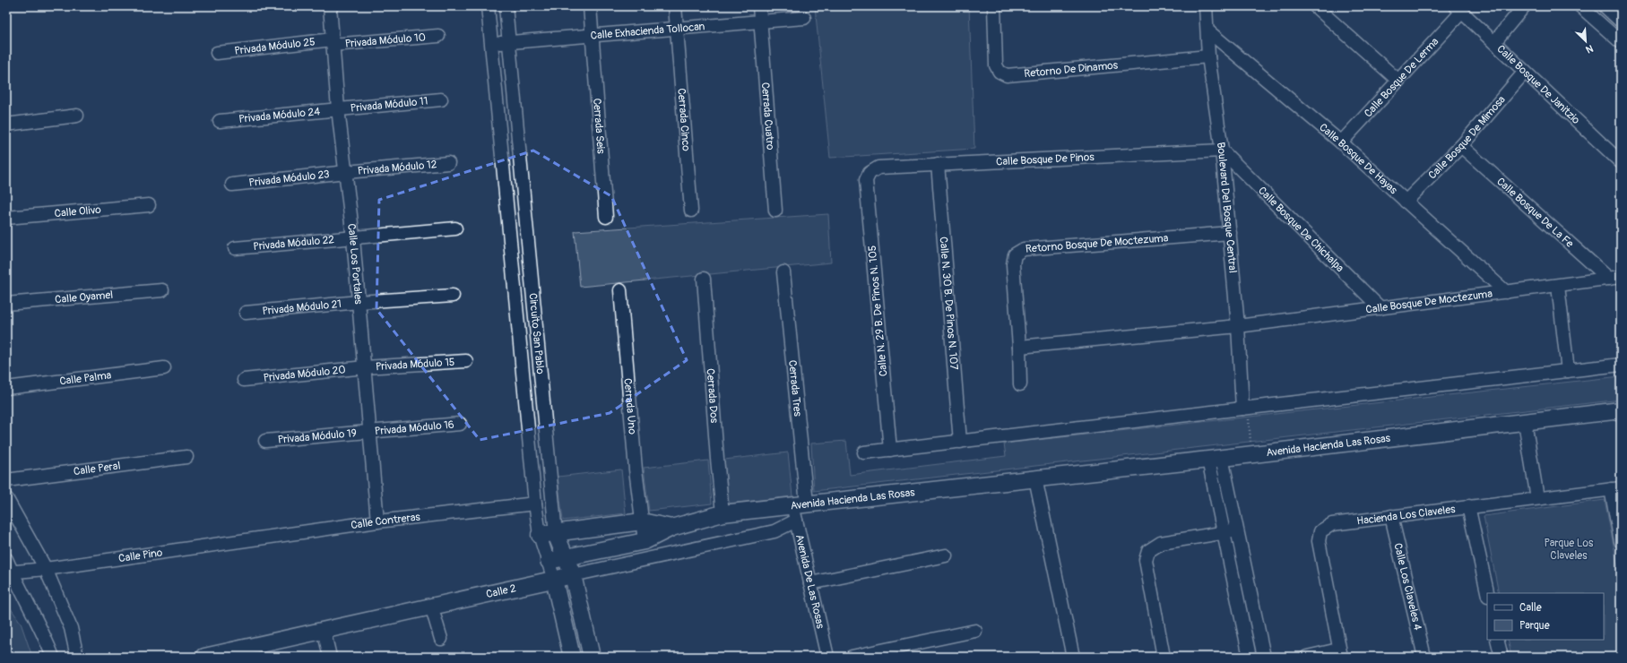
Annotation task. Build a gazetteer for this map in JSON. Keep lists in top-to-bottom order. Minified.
{"streets":{"main road":["Circuito San Pablo","Avenida Hacienda Las Rosas","Calle 2"],"street":["Calle Exhacienda Tollocan","Privada Módulo 10","Privada Módulo 25","Retorno De Dinamos","Calle Bosque De Lerma","Calle Bosque De Janitzio","Privada Módulo 11","Privada Módulo 24","Cerrada Cuatro","Cerrada Cinco","Cerrada Seis","Calle Bosque De Mimosa","Calle Bosque De Pinos","Calle Bosque De Hayas","Privada Módulo 12","Privada Módulo 23","Boulevard Del Bosque Central","Calle Olivo","Calle Bosque De La Fe","Calle Bosque De Chichalpa","Privada Módulo 22","Retorno Bosque De Moctezuma","Calle Los Portales","Calle Oyamel","Calle Bosque De Moctezuma","Calle N. 30 B. De Pinos N. 107","Privada Módulo 21","Calle N. 29 B. De Pinos N. 105","Privada Módulo 15","Privada Módulo 20","Calle Palma","Cerrada Tres","Cerrada Dos","Cerrada Uno","Privada Módulo 16","Privada Módulo 19","Calle Peral","Hacienda Los Claveles","Calle Contreras","Calle Pino","Avenida De Las Rosas","Calle Los Claveles 4"]},"crossings":[["Calle Exhacienda Tollocan","Cerrada Cuatro"],["Calle Exhacienda Tollocan","Cerrada Cinco"],["Calle Exhacienda Tollocan","Cerrada Seis"],["Calle Exhacienda Tollocan","Circuito San Pablo"],["Privada Módulo 10","Privada Módulo 25"],["Privada Módulo 10","Calle Los Portales"],["Privada Módulo 25","Calle Los Portales"],["Retorno De Dinamos","Boulevard Del Bosque Central"],["Calle Bosque De Lerma","Calle Bosque De Janitzio"],["Calle Bosque De Lerma","Calle Bosque De Hayas"],["Calle Bosque De Janitzio","Calle Bosque De Mimosa"],["Privada Módulo 11","Privada Módulo 24"],["Privada Módulo 11","Calle Los Portales"],["Privada Módulo 24","Calle Los Portales"],["Calle Bosque De Mimosa","Calle Bosque De Hayas"],["Calle Bosque De Mimosa","Calle Bosque De La Fe"],["Calle Bosque De Pinos","Boulevard Del Bosque Central"],["Calle Bosque De Pinos","Calle Bosque De Chichalpa"],["Calle Bosque De Pinos","Calle N. 30 B. De Pinos N. 107"],["Calle Bosque De Pinos","Calle N. 29 B. De Pinos N. 105"],["Calle Bosque De Hayas","Boulevard Del Bosque Central"],["Calle Bosque De Hayas","Calle Bosque De Moctezuma"],["Privada Módulo 12","Privada Módulo 23"],["Privada Módulo 12","Calle Los Portales"],["Privada Módulo 23","Calle Los Portales"],["Boulevard Del Bosque Central","Calle Bosque De Chichalpa"],["Boulevard Del Bosque Central","Retorno Bosque De Moctezuma"],["Boulevard Del Bosque Central","Calle Bosque De Moctezuma"],["Calle Bosque De La Fe","Calle Bosque De Moctezuma"],["Calle Bosque De Chichalpa","Calle Bosque De Moctezuma"],["Privada Módulo 22","Calle Los Portales"],["Calle Los Portales","Privada Módulo 21"],["Calle Los Portales","Privada Módulo 15"],["Calle Los Portales","Privada Módulo 20"],["Calle Los Portales","Privada Módulo 16"],["Calle Los Portales","Privada Módulo 19"],["Calle Los Portales","Calle Contreras"],["Circuito San Pablo","Avenida Hacienda Las Rosas"],["Circuito San Pablo","Calle Contreras"],["Circuito San Pablo","Calle 2"],["Privada Módulo 15","Privada Módulo 20"],["Cerrada Tres","Avenida Hacienda Las Rosas"],["Cerrada Tres","Avenida De Las Rosas"],["Cerrada Tres","Calle 2"],["Cerrada Dos","Avenida Hacienda Las Rosas"],["Cerrada Uno","Avenida Hacienda Las Rosas"],["Privada Módulo 16","Privada Módulo 19"],["Avenida Hacienda Las Rosas","Avenida De Las Rosas"],["Avenida Hacienda Las Rosas","Calle 2"],["Hacienda Los Claveles","Calle Los Claveles 4"],["Calle Contreras","Calle Pino"],["Avenida De Las Rosas","Calle 2"]],"parks":["Parque Los Claveles"],"legend":["Calle","Parque"],"north":"bottom right"}
